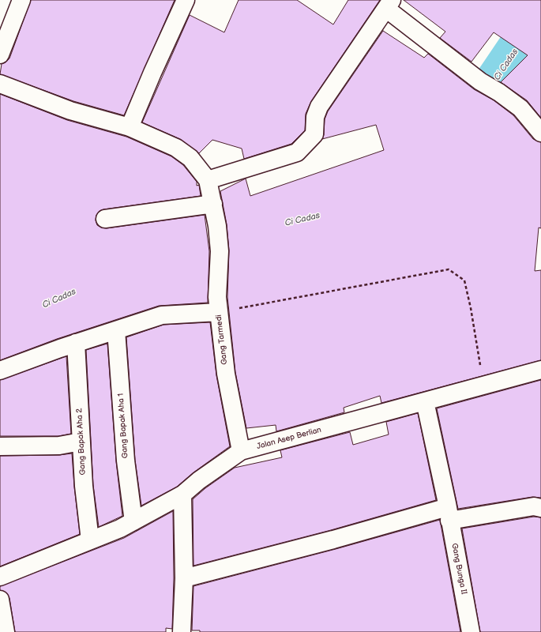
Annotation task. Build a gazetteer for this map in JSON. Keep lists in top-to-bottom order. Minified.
{"streets":{"street":["Gang Tarmedi","Gang Bapak Aha 1","Jalan Asep Berlian","Gang Bapak Aha 2","Gang Bunga II"]},"crossings":[["Gang Tarmedi","Jalan Asep Berlian"],["Gang Bapak Aha 1","Jalan Asep Berlian"],["Jalan Asep Berlian","Gang Bapak Aha 2"],["Jalan Asep Berlian","Gang Bunga II"]],"water":["Ci Cadas"]}
